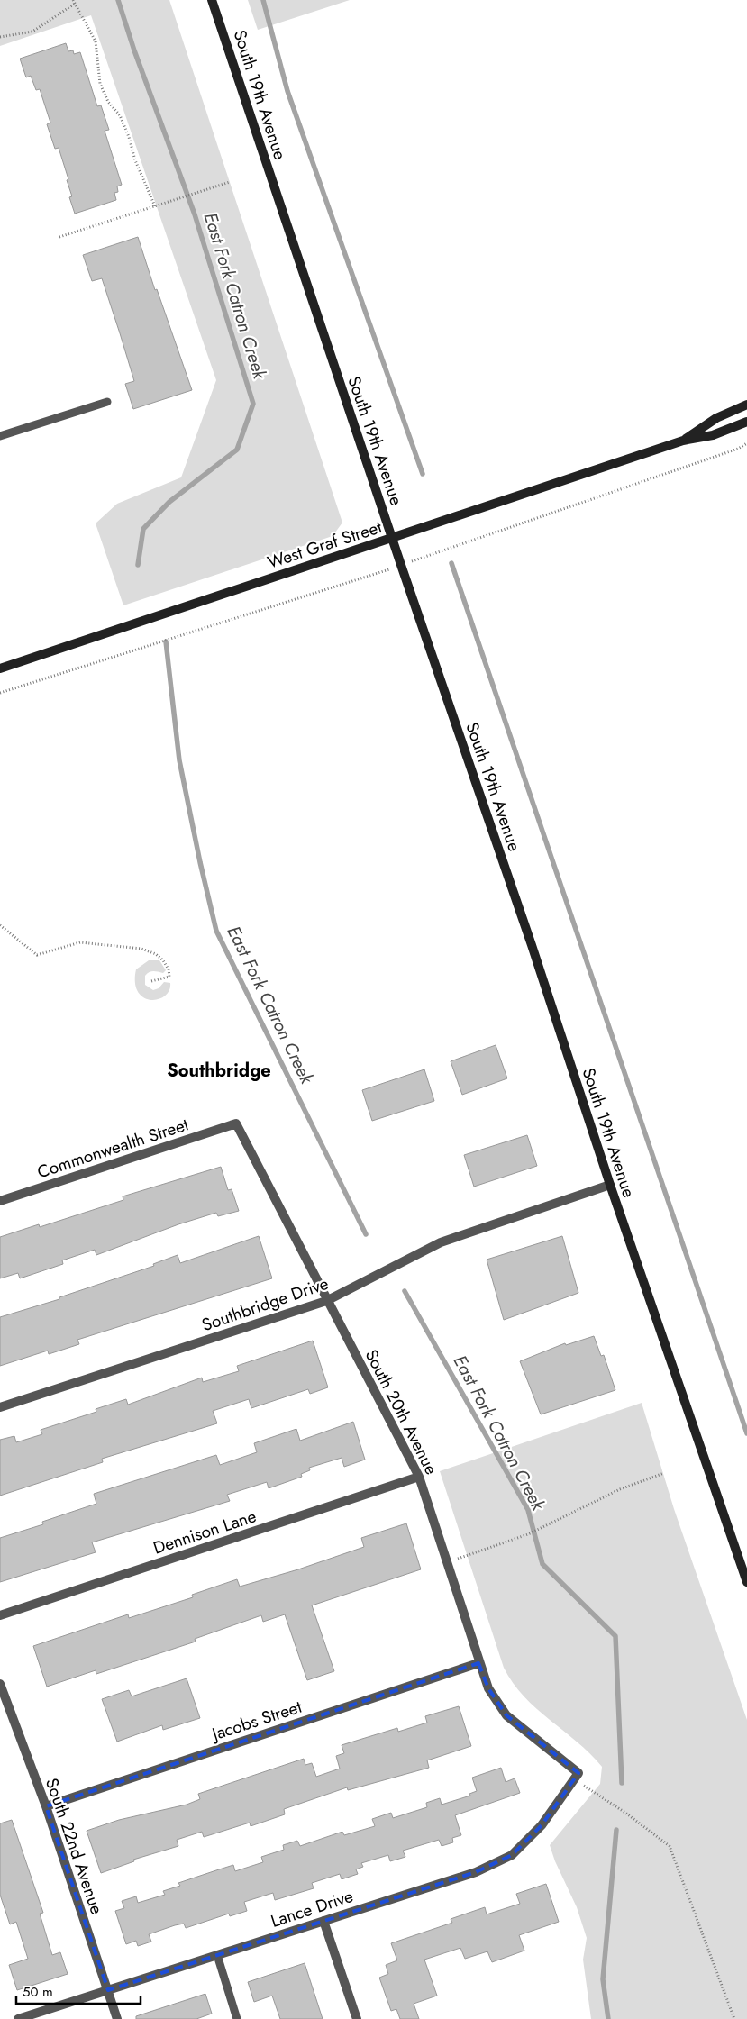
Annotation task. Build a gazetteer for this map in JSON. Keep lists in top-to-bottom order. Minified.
{"streets":{"main road":["South 19th Avenue","West Graf Street"],"street":["Commonwealth Street","Southbridge Drive","South 20th Avenue","Dennison Lane","Jacobs Street","South 22nd Avenue","Lance Drive"]},"crossings":[["South 19th Avenue","West Graf Street"],["South 19th Avenue","Southbridge Drive"],["Commonwealth Street","South 20th Avenue"],["Southbridge Drive","South 20th Avenue"],["South 20th Avenue","Dennison Lane"],["South 20th Avenue","Jacobs Street"],["South 20th Avenue","Lance Drive"],["Jacobs Street","South 22nd Avenue"],["South 22nd Avenue","Lance Drive"]],"districts":["Southbridge"],"water":["East Fork Catron Creek"],"scale_bar":"50 m"}
